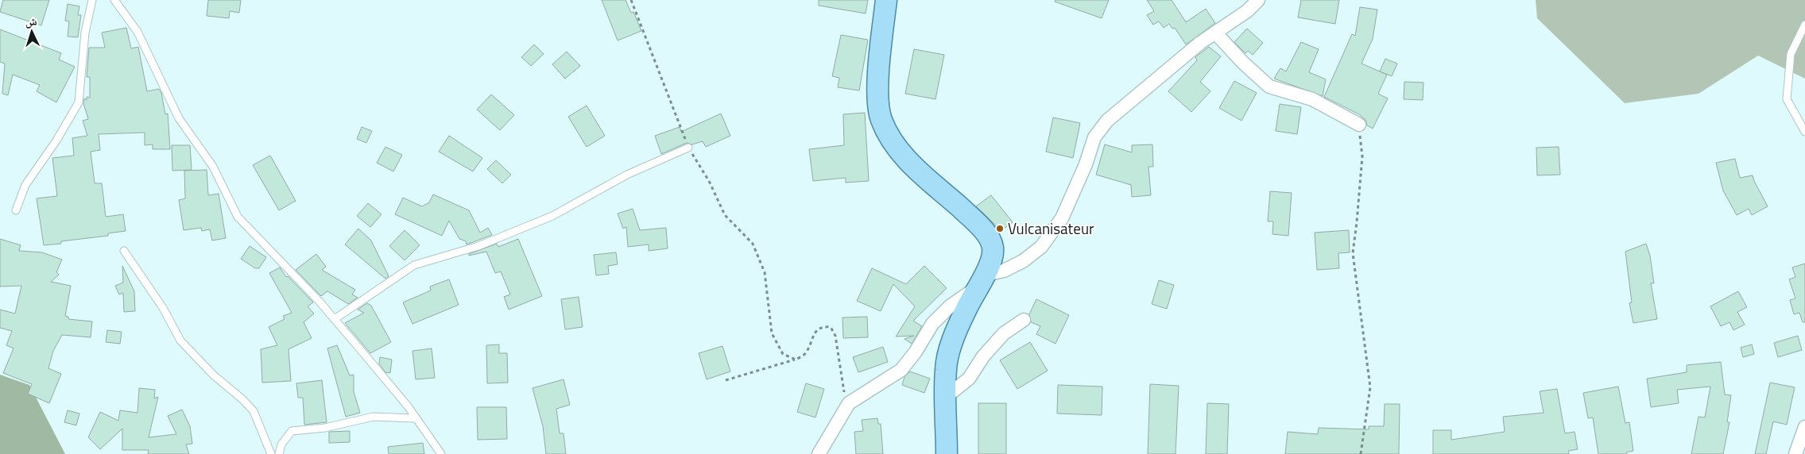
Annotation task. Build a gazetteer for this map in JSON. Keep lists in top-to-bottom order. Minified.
{"places":["Vulcanisateur"],"north":"top"}
